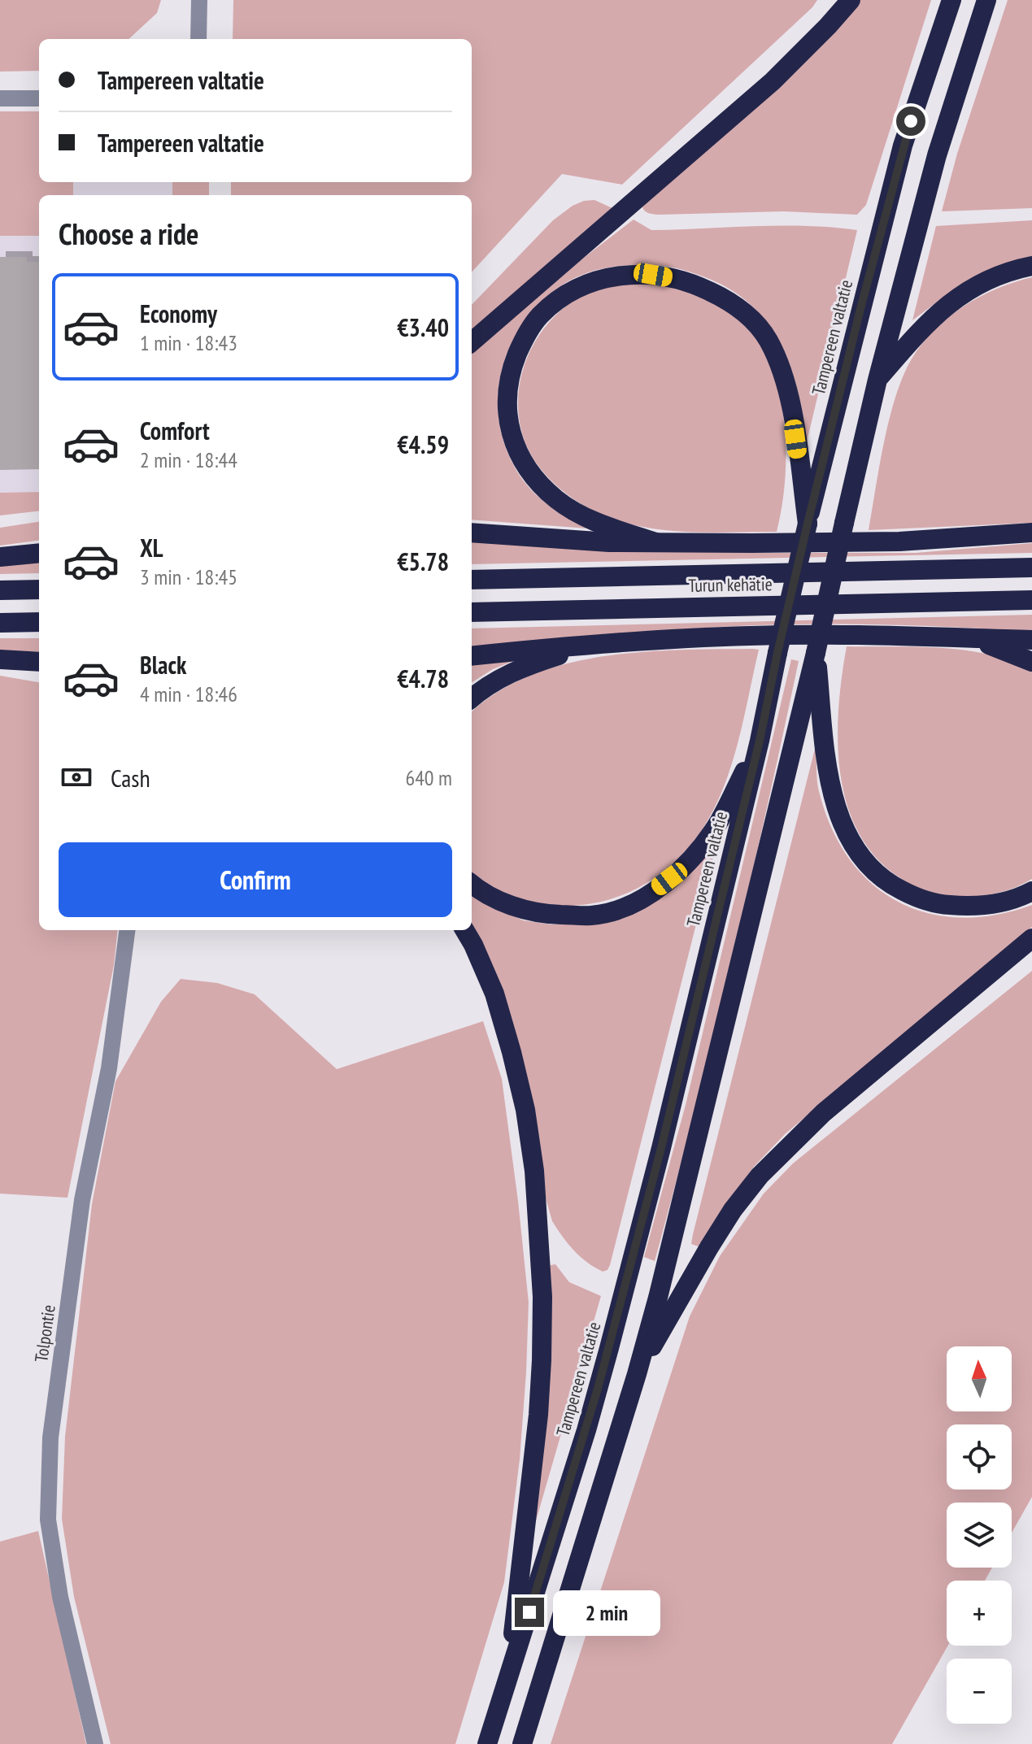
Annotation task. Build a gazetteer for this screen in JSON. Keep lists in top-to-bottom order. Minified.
{"streets":{"highway":["Tampereen valtatie","Turun kehätie"],"street":["Tolpontie"]},"north":"top","page":{"banner":["Tampereen valtatie","Tampereen valtatie"],"heading":"Choose a ride","list":[{"name":"Economy","note":"1 min · 18:43","value":"€3.40"},{"name":"Comfort","note":"2 min · 18:44","value":"€4.59"},{"name":"XL","note":"3 min · 18:45","value":"€5.78"},{"name":"Black","note":"4 min · 18:46","value":"€4.78"}],"pay":["Cash","640 m"],"buttons":"Confirm","map_buttons":["+","−"],"bubble":"2 min"}}
